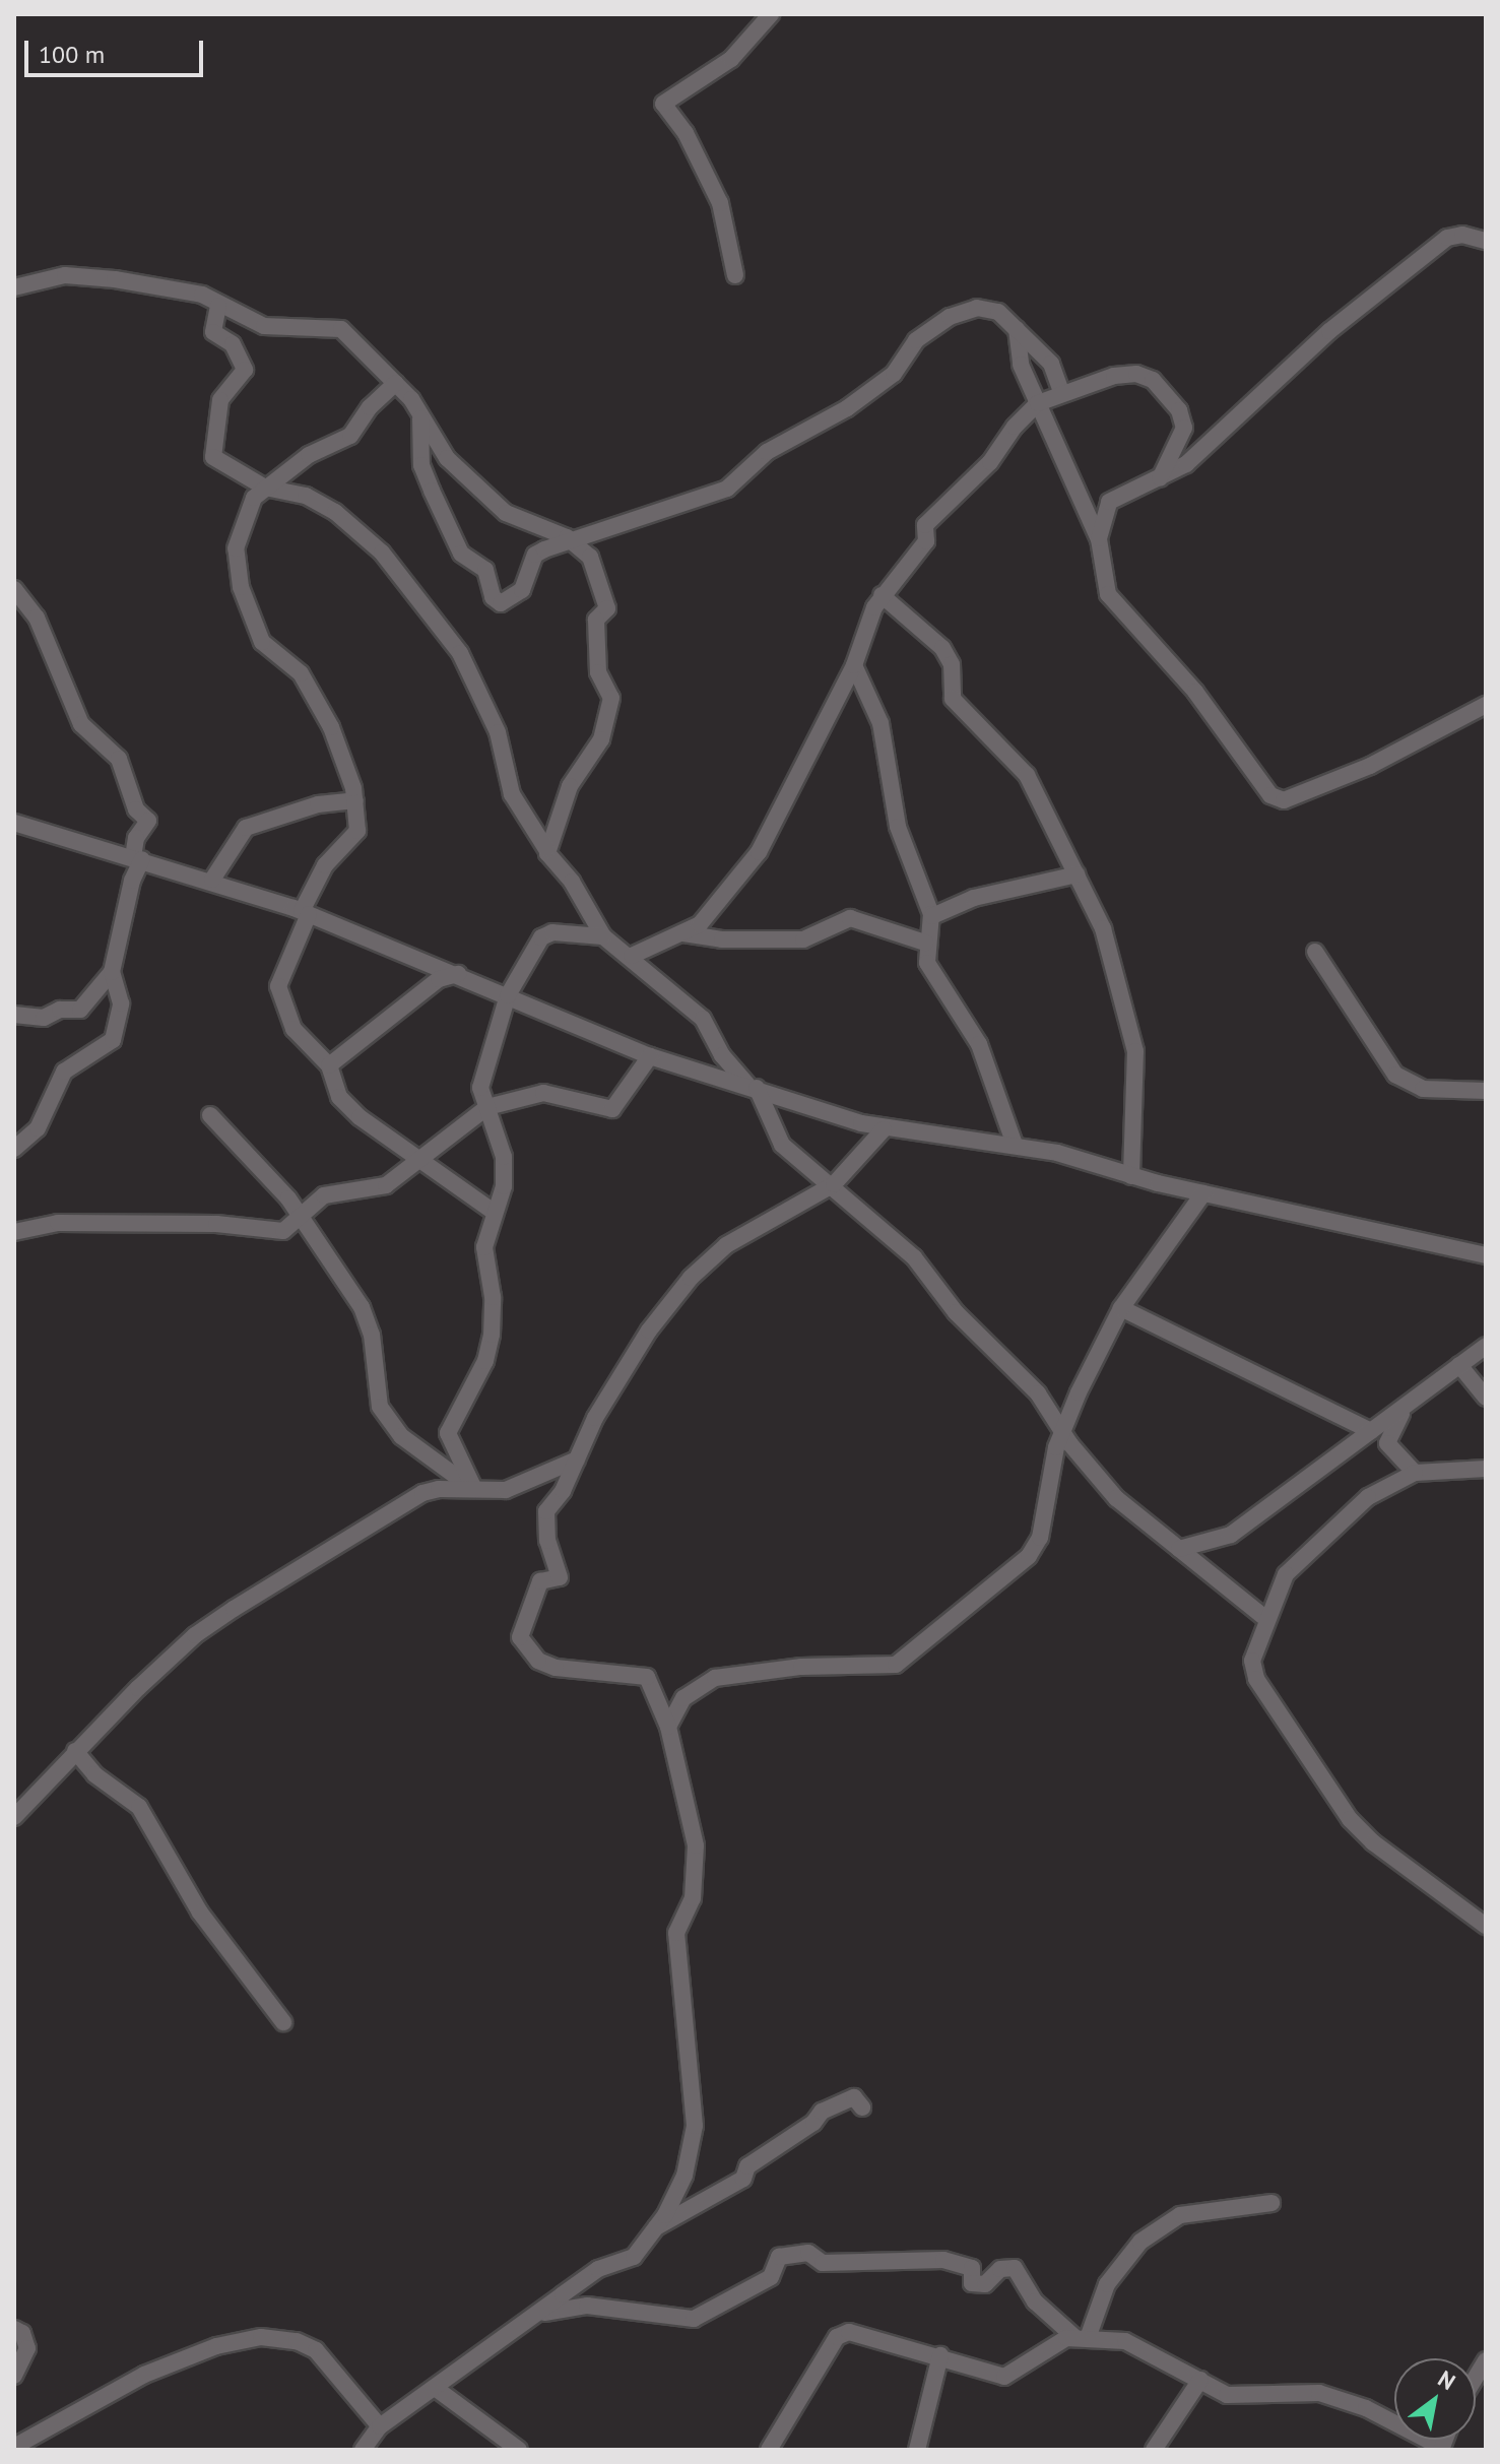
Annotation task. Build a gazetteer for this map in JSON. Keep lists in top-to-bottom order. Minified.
{"scale_bar":"100 m","north":"top right"}
